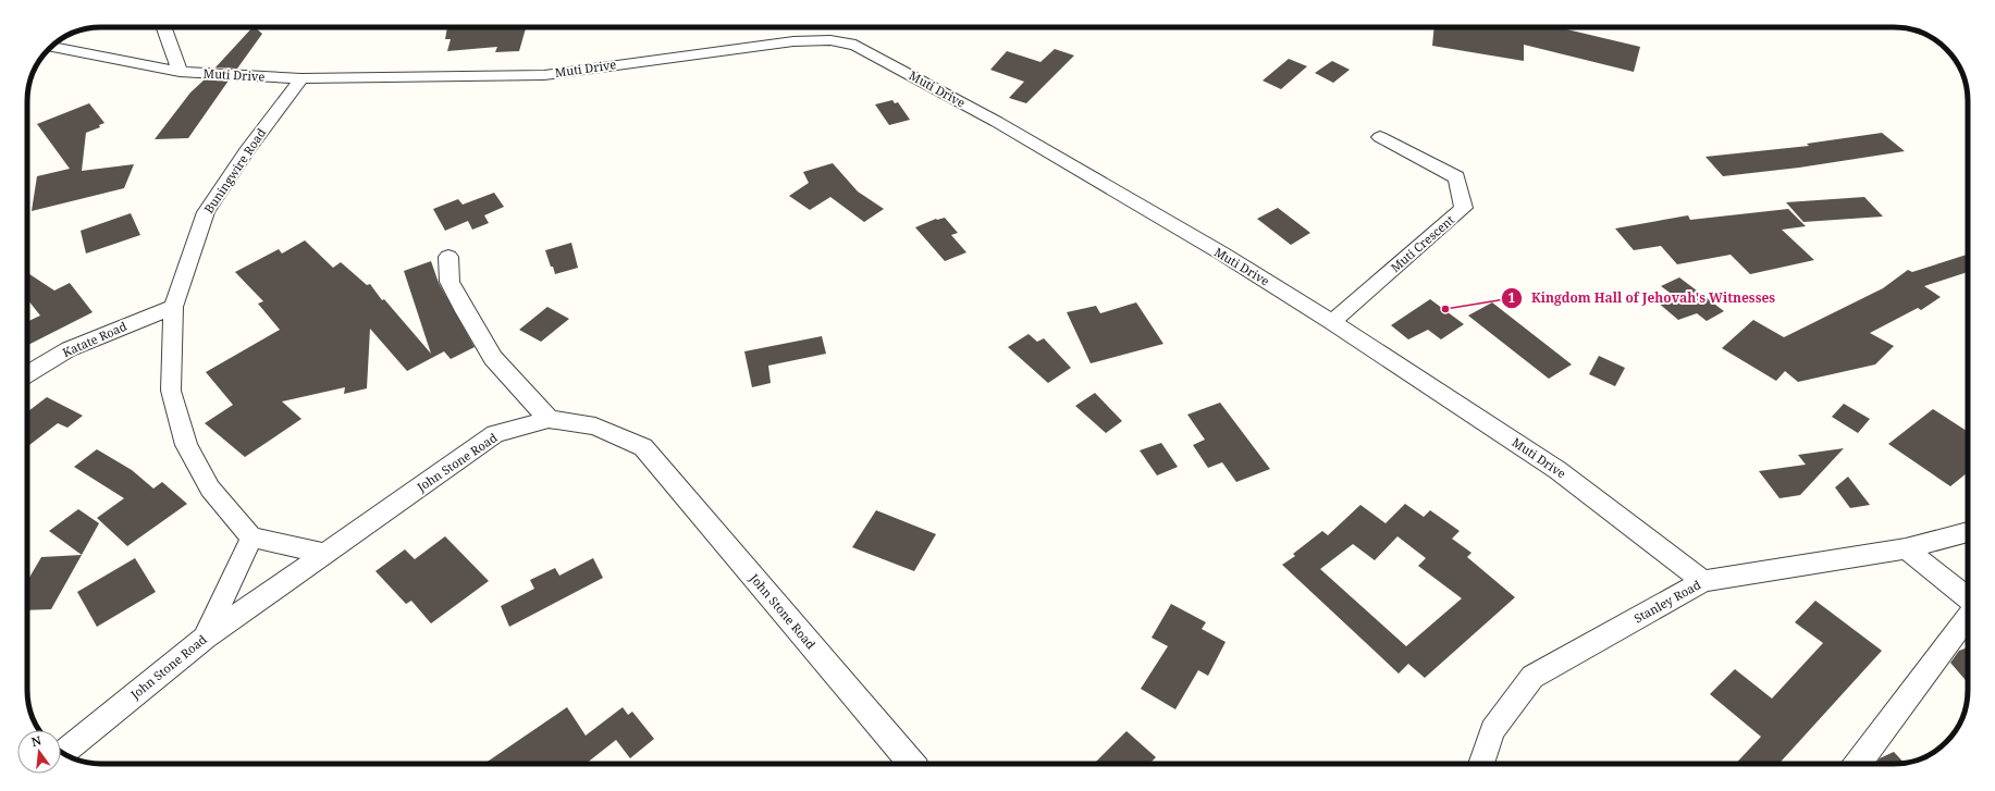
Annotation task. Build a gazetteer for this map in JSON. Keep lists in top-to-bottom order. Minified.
{"streets":{"street":["Muti Drive","Buningwire Road","Muti Crescent","Katate Road","John Stone Road","Stanley Road"]},"crossings":[["Muti Drive","Buningwire Road"],["Muti Drive","Muti Crescent"],["Muti Drive","Stanley Road"],["Buningwire Road","Katate Road"]],"places":["Kingdom Hall of Jehovah's Witnesses"],"north":"top"}
